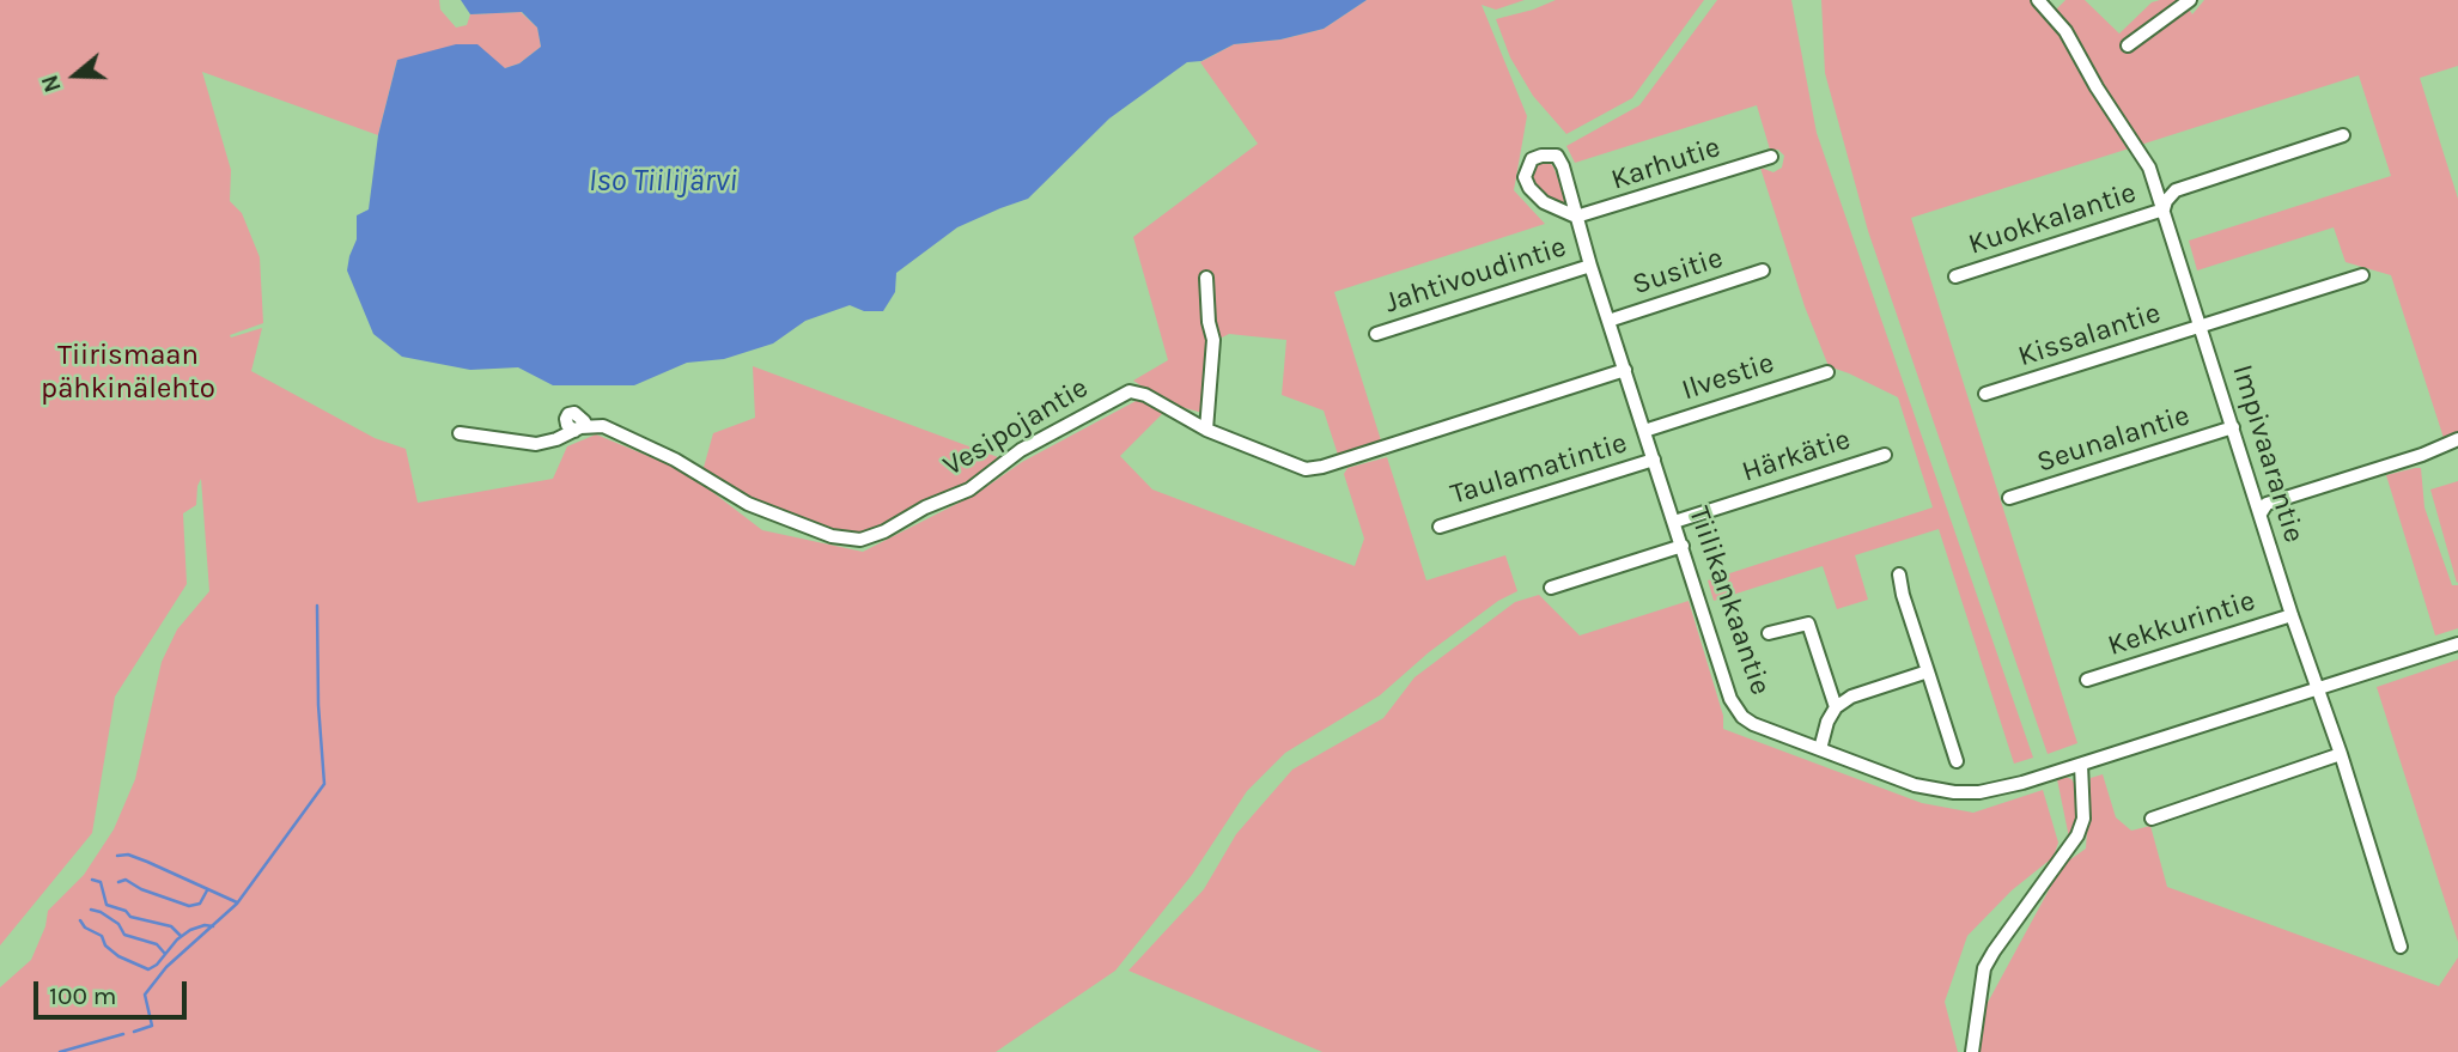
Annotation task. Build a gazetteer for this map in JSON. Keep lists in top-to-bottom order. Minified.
{"streets":{"street":["Karhutie","Kuokkalantie","Susitie","Jahtivoudintie","Kissalantie","Ilvestie","Vesipojantie","Seunalantie","Impivaarantie","Härkätie","Taulamatintie","Tiilikankaantie","Kekkurintie"]},"crossings":[["Karhutie","Tiilikankaantie"],["Kuokkalantie","Impivaarantie"],["Susitie","Tiilikankaantie"],["Jahtivoudintie","Tiilikankaantie"],["Kissalantie","Impivaarantie"],["Ilvestie","Tiilikankaantie"],["Vesipojantie","Tiilikankaantie"],["Seunalantie","Impivaarantie"],["Impivaarantie","Tiilikankaantie"],["Impivaarantie","Kekkurintie"],["Härkätie","Tiilikankaantie"],["Taulamatintie","Tiilikankaantie"]],"water":["Iso Tiilijärvi"],"parks":["Tiirismaan pähkinälehto"],"scale_bar":"100 m","north":"left"}
